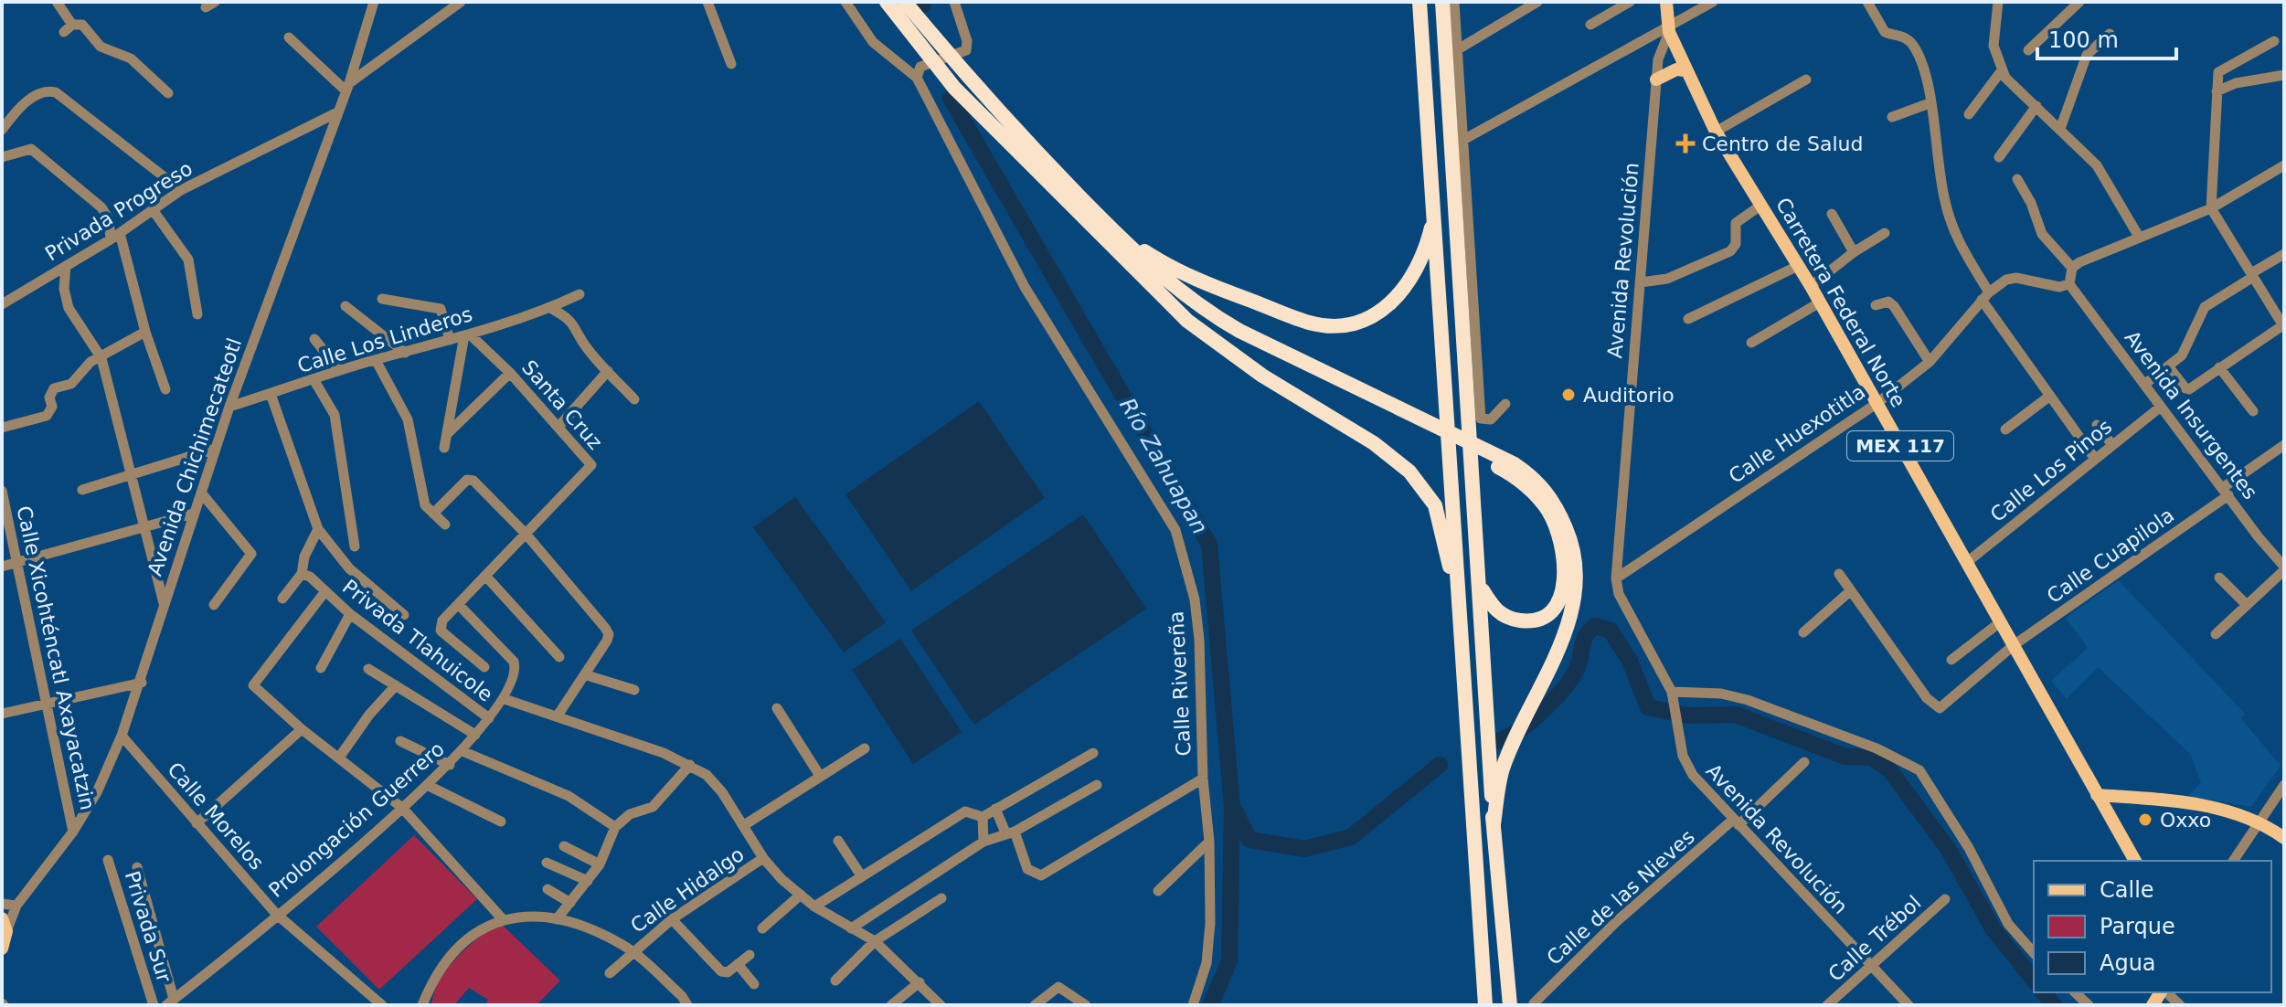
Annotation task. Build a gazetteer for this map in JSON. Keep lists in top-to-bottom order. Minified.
{"streets":{"main road":["Carretera Federal Norte","MEX 117"],"street":["Privada Progreso","Avenida Revolución","Calle Los Linderos","Santa Cruz","Avenida Insurgentes","Calle Huexotitla","Avenida Chichimecateotl","Calle Los Pinos","Calle Cuapilola","Privada Tlahuicole","Calle Xicohténcatl Axayacatzin","Calle Rivereña","Calle Morelos","Prolongación Guerrero","Calle Hidalgo","Calle de las Nieves","Privada Sur","Calle Trébol"]},"crossings":[["Privada Progreso","Avenida Chichimecateotl"],["Avenida Revolución","Carretera Federal Norte"],["Avenida Revolución","Calle Huexotitla"],["Avenida Revolución","MEX 117"],["Avenida Revolución","Calle de las Nieves"],["Avenida Revolución","Calle Trébol"],["Carretera Federal Norte","Calle Huexotitla"],["Carretera Federal Norte","MEX 117"],["Carretera Federal Norte","Calle Los Pinos"],["Carretera Federal Norte","Calle Cuapilola"],["Calle Los Linderos","Santa Cruz"],["Calle Los Linderos","Avenida Chichimecateotl"],["Avenida Insurgentes","Calle Huexotitla"],["Avenida Insurgentes","Calle Los Pinos"],["Avenida Insurgentes","Calle Cuapilola"],["Avenida Chichimecateotl","Calle Xicohténcatl Axayacatzin"],["Avenida Chichimecateotl","Calle Morelos"],["Privada Tlahuicole","Prolongación Guerrero"],["Calle Morelos","Prolongación Guerrero"]],"water":["Río Zahuapan"],"places":{"health":["Centro de Salud"],"other":["Auditorio","Oxxo"]},"legend":["Calle","Parque","Agua"],"scale_bar":"100 m"}
